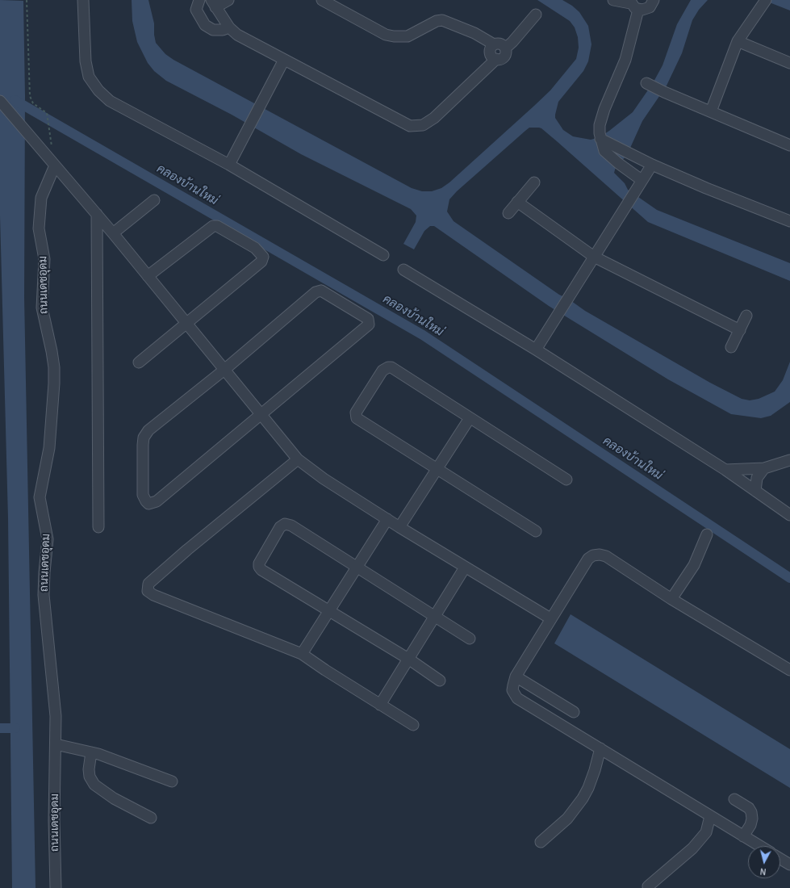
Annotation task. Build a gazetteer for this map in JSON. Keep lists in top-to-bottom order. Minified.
{"streets":{"street":["ถนนเดชอุดม"]},"water":["คลองบ้านใหม่"],"north":"bottom"}
